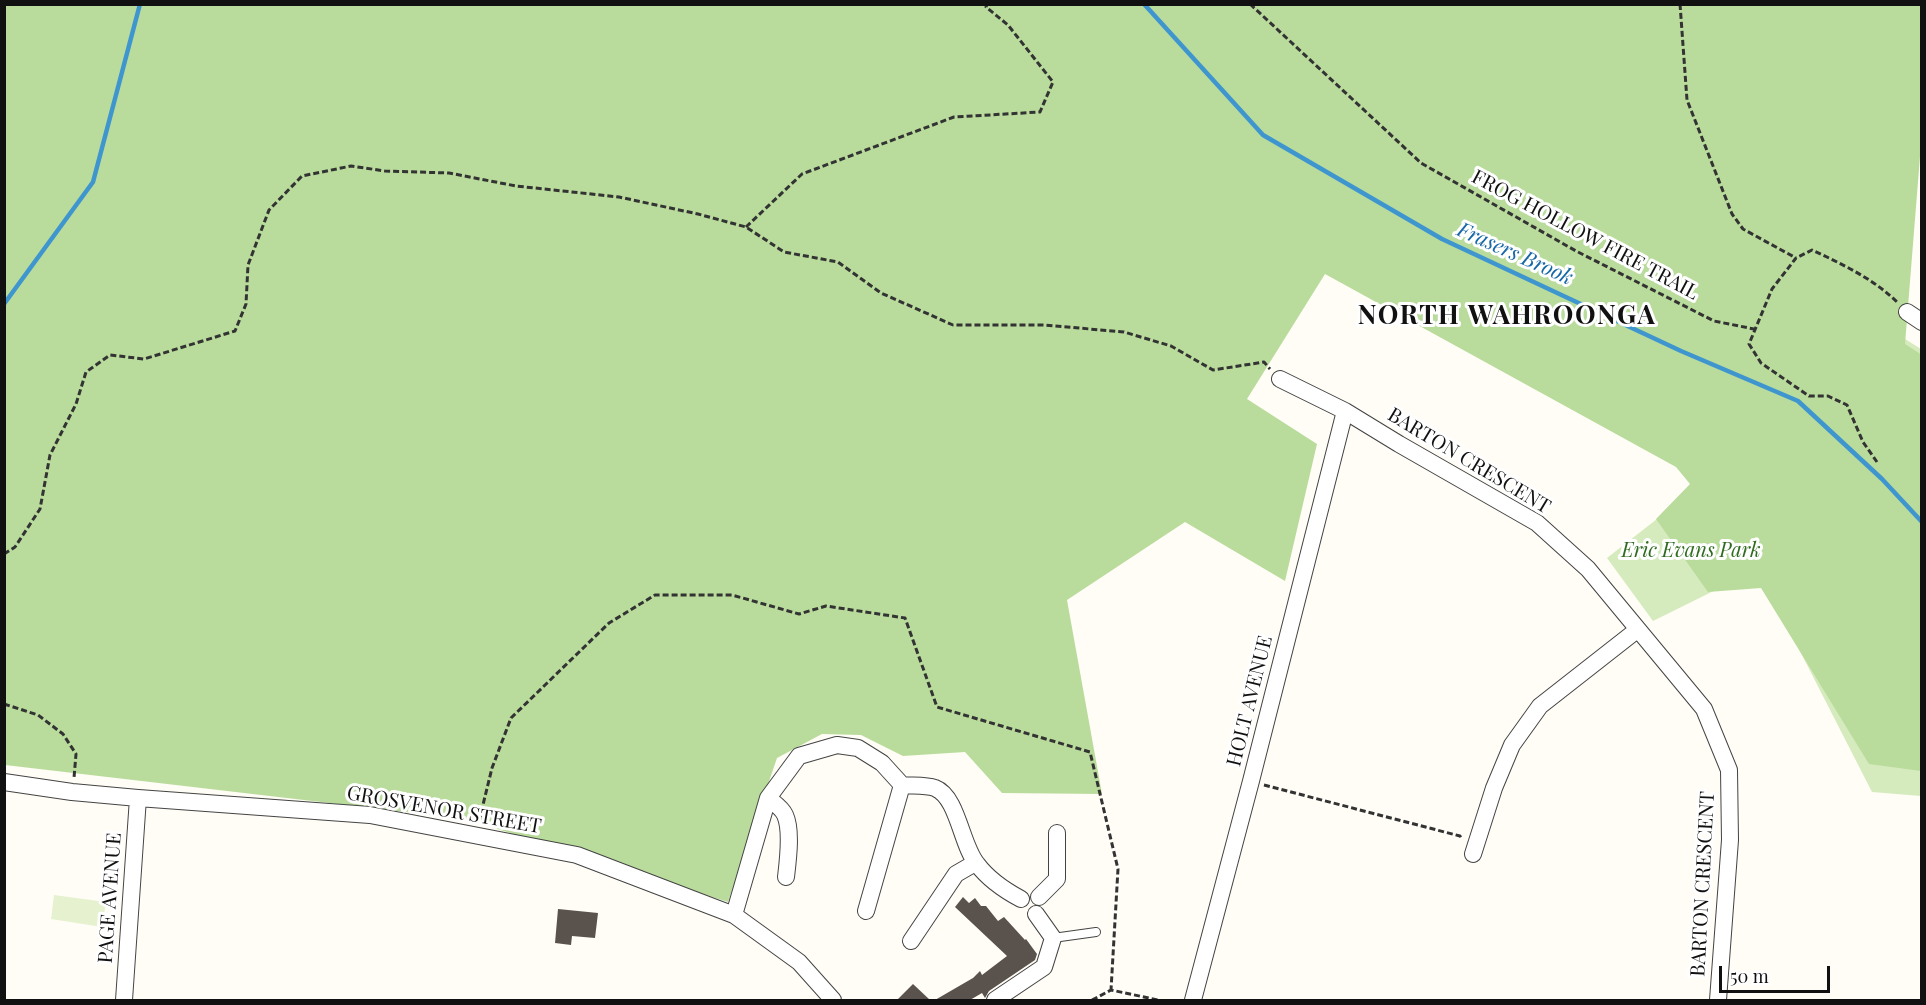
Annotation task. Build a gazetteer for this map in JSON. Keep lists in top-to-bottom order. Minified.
{"streets":{"street":["BARTON CRESCENT","HOLT AVENUE","GROSVENOR STREET","PAGE AVENUE"],"path":["FROG HOLLOW FIRE TRAIL"]},"crossings":[["BARTON CRESCENT","HOLT AVENUE"],["GROSVENOR STREET","PAGE AVENUE"]],"districts":["NORTH WAHROONGA"],"water":["Frasers Brook"],"parks":["Eric Evans Park"],"scale_bar":"50 m"}
